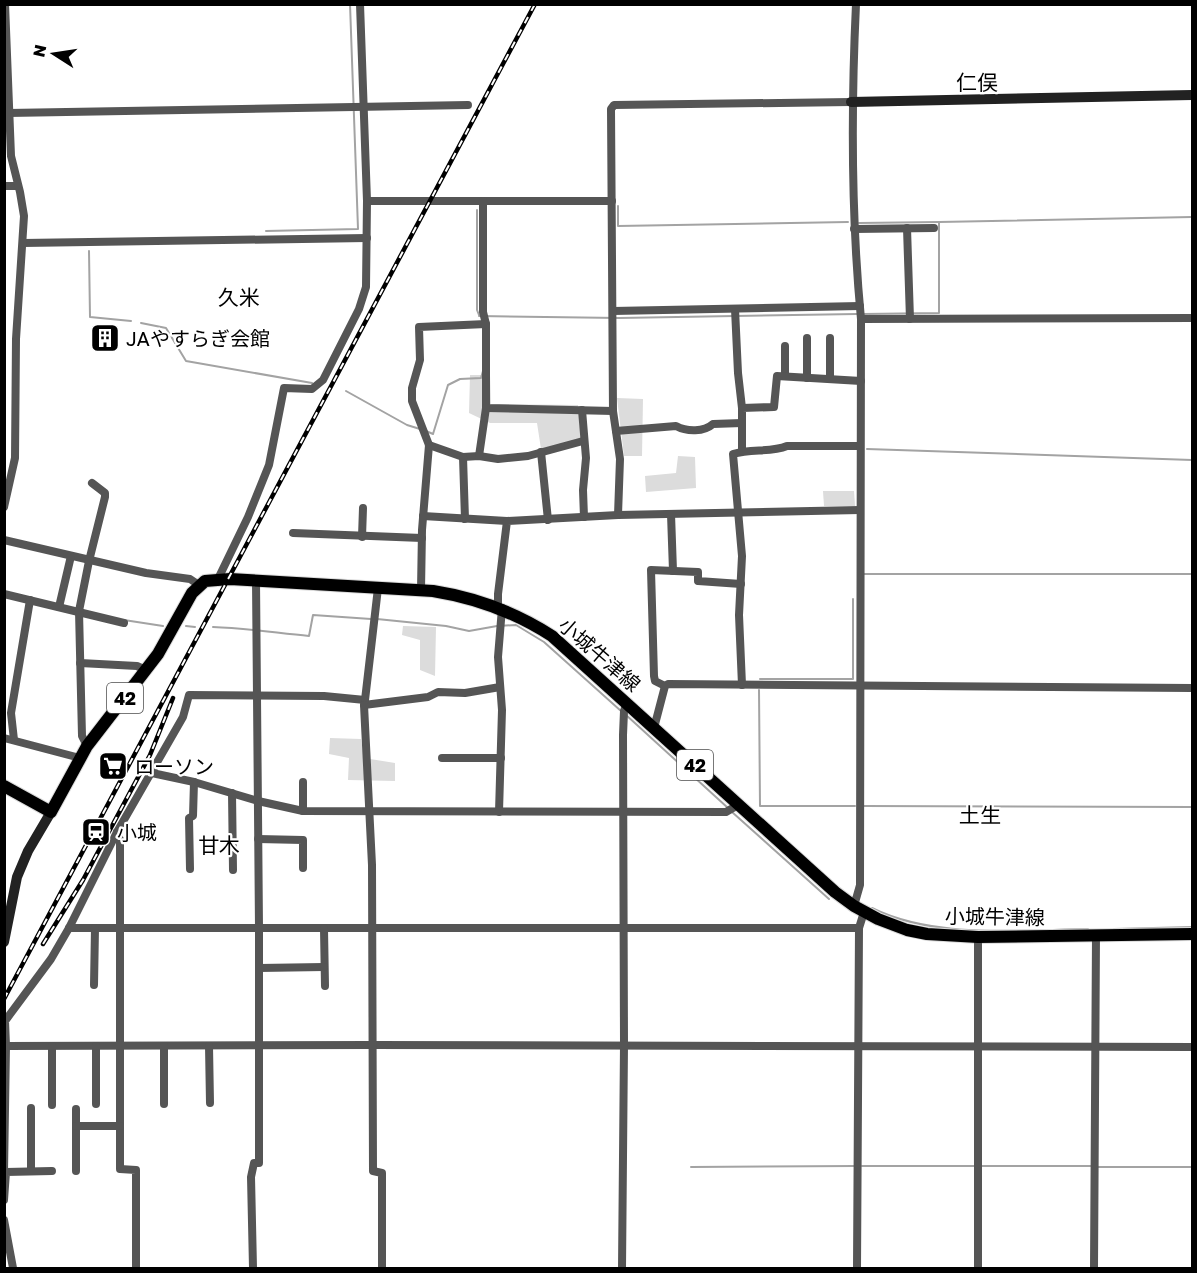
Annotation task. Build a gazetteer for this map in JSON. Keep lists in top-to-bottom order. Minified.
{"streets":{"main road":["小城牛津線","42"]},"crossings":[["小城牛津線","42"]],"districts":["仁俣","久米","土生","甘木"],"places":{"building":["JAやすらぎ会館"],"supermarket":["ローソン"],"station":["小城"]},"north":"left"}
